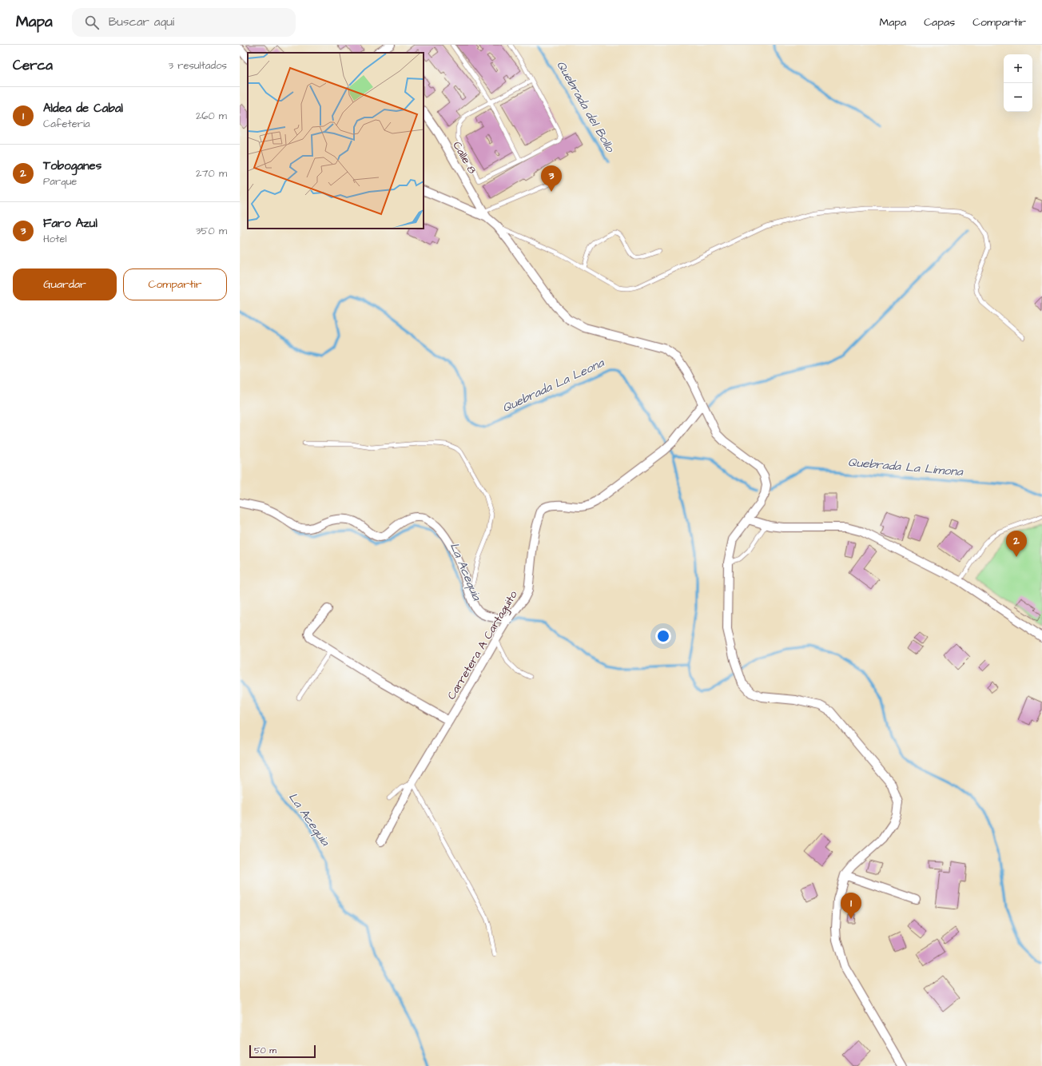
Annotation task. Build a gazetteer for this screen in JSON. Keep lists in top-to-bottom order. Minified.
{"streets":{"street":["Calle 8","Carretera A Cartaguito"]},"water":["Quebrada del Bollo","Quebrada La Leona","Quebrada La Limona","La Acequia"],"scale_bar":"50 m","page":{"header":"Mapa","search":"Buscar aquí","nav":["Mapa","Capas","Compartir"],"heading":["Cerca","3 resultados"],"map_buttons":["+","−"],"list":[{"mark":"1","name":"Aldea de Cabal","note":"Cafetería","value":"260 m"},{"mark":"2","name":"Toboganes","note":"Parque","value":"270 m"},{"mark":"3","name":"Faro Azul","note":"Hotel","value":"350 m"}],"pins":["3","2","1"],"buttons":["Guardar","Compartir"],"scale":"50 m"}}
